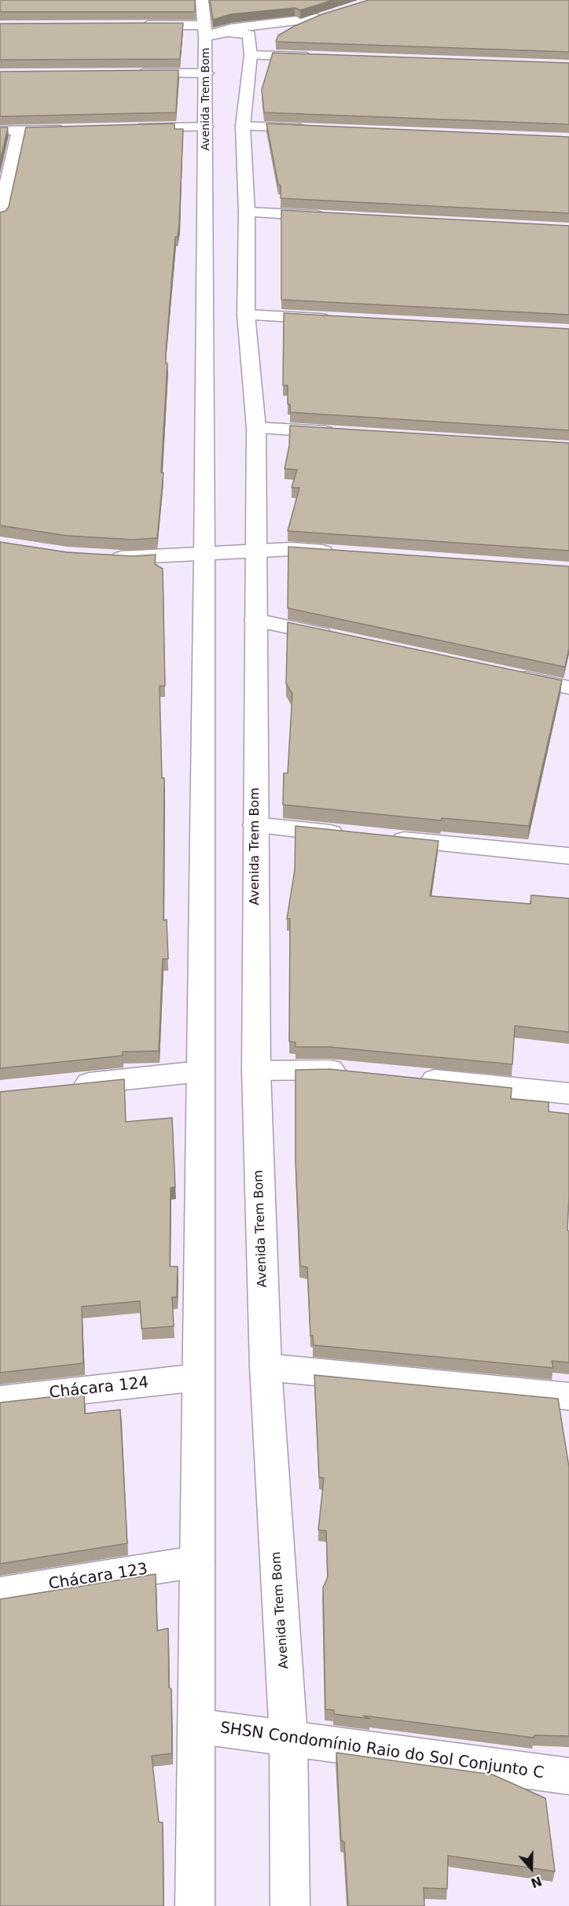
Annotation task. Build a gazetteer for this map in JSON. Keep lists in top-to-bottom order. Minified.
{"streets":{"street":["Avenida Trem Bom","Chácara 124","Chácara 123","SHSN Condomínio Raio do Sol Conjunto C"]},"crossings":[["Avenida Trem Bom","Chácara 124"],["Avenida Trem Bom","Chácara 123"],["Avenida Trem Bom","SHSN Condomínio Raio do Sol Conjunto C"]],"north":"bottom"}
